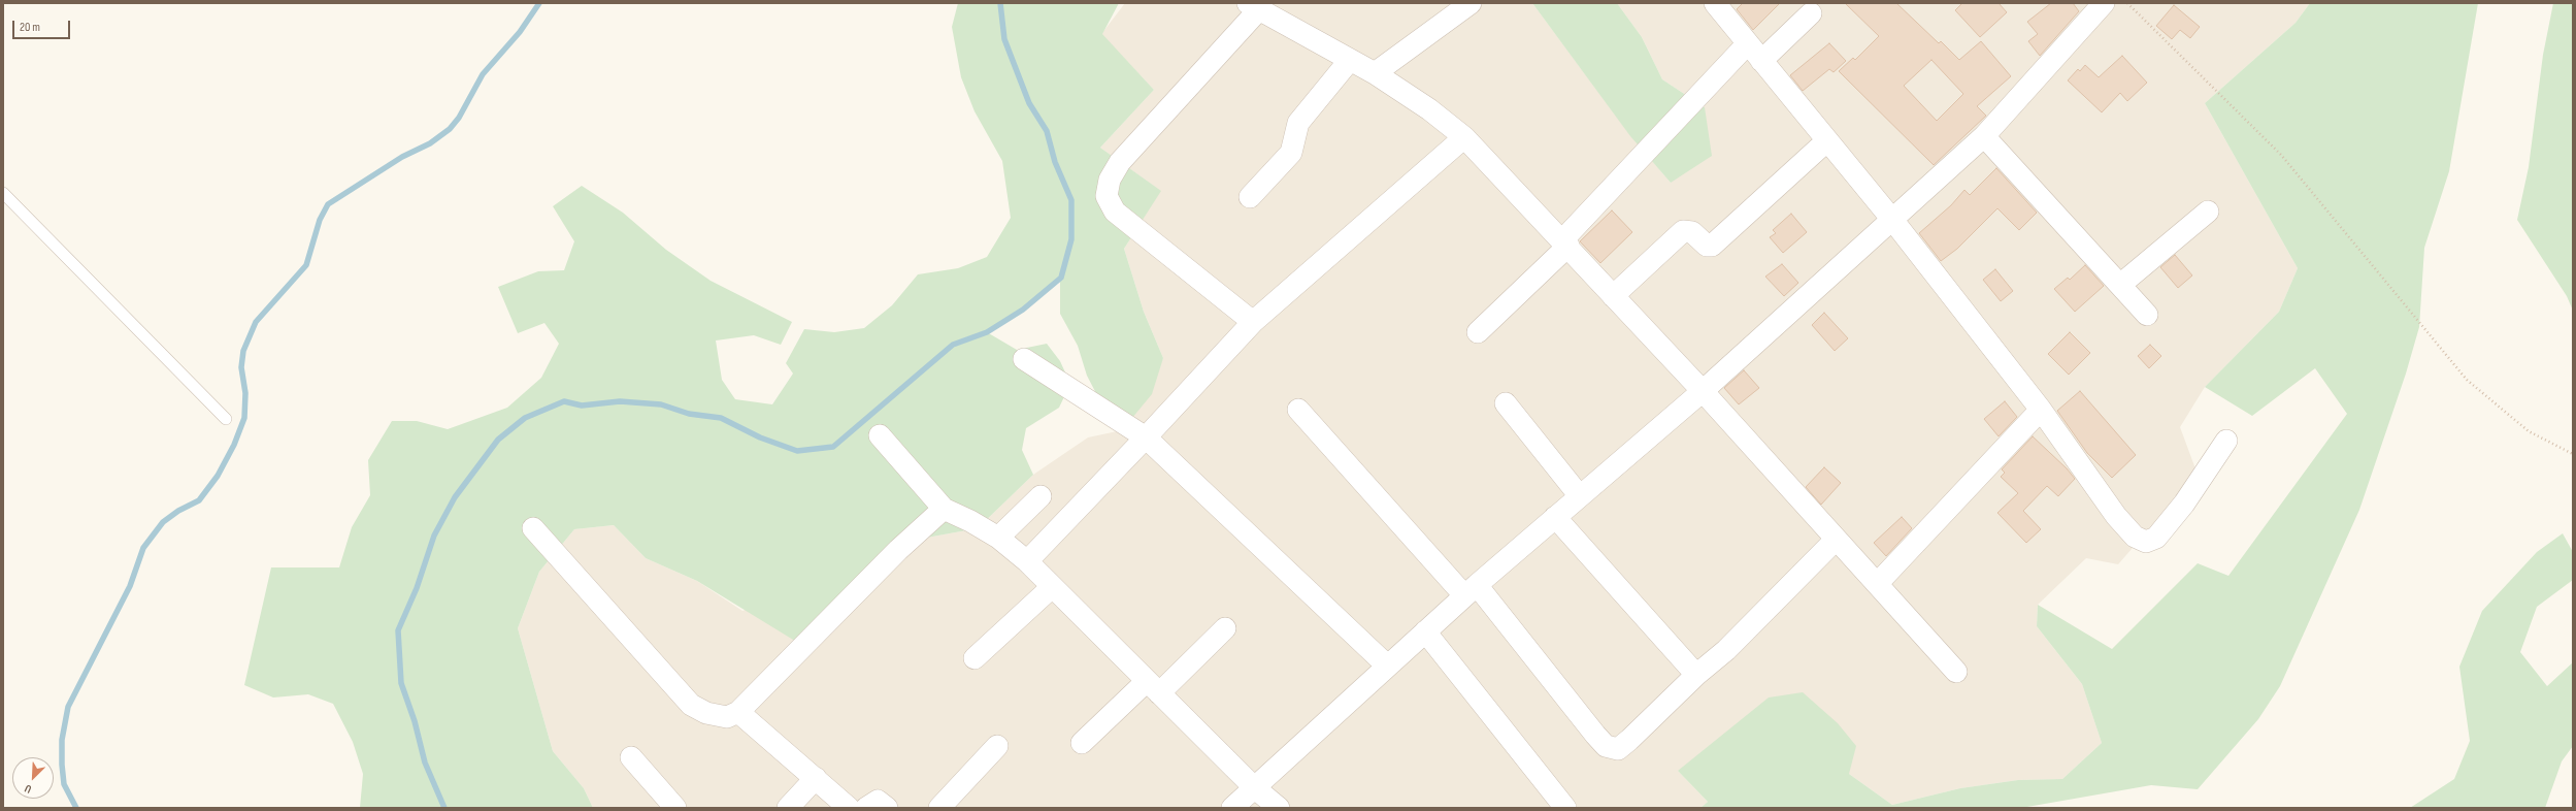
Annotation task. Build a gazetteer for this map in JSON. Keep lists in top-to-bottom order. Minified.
{"scale_bar":"20 m","north":"bottom left"}
